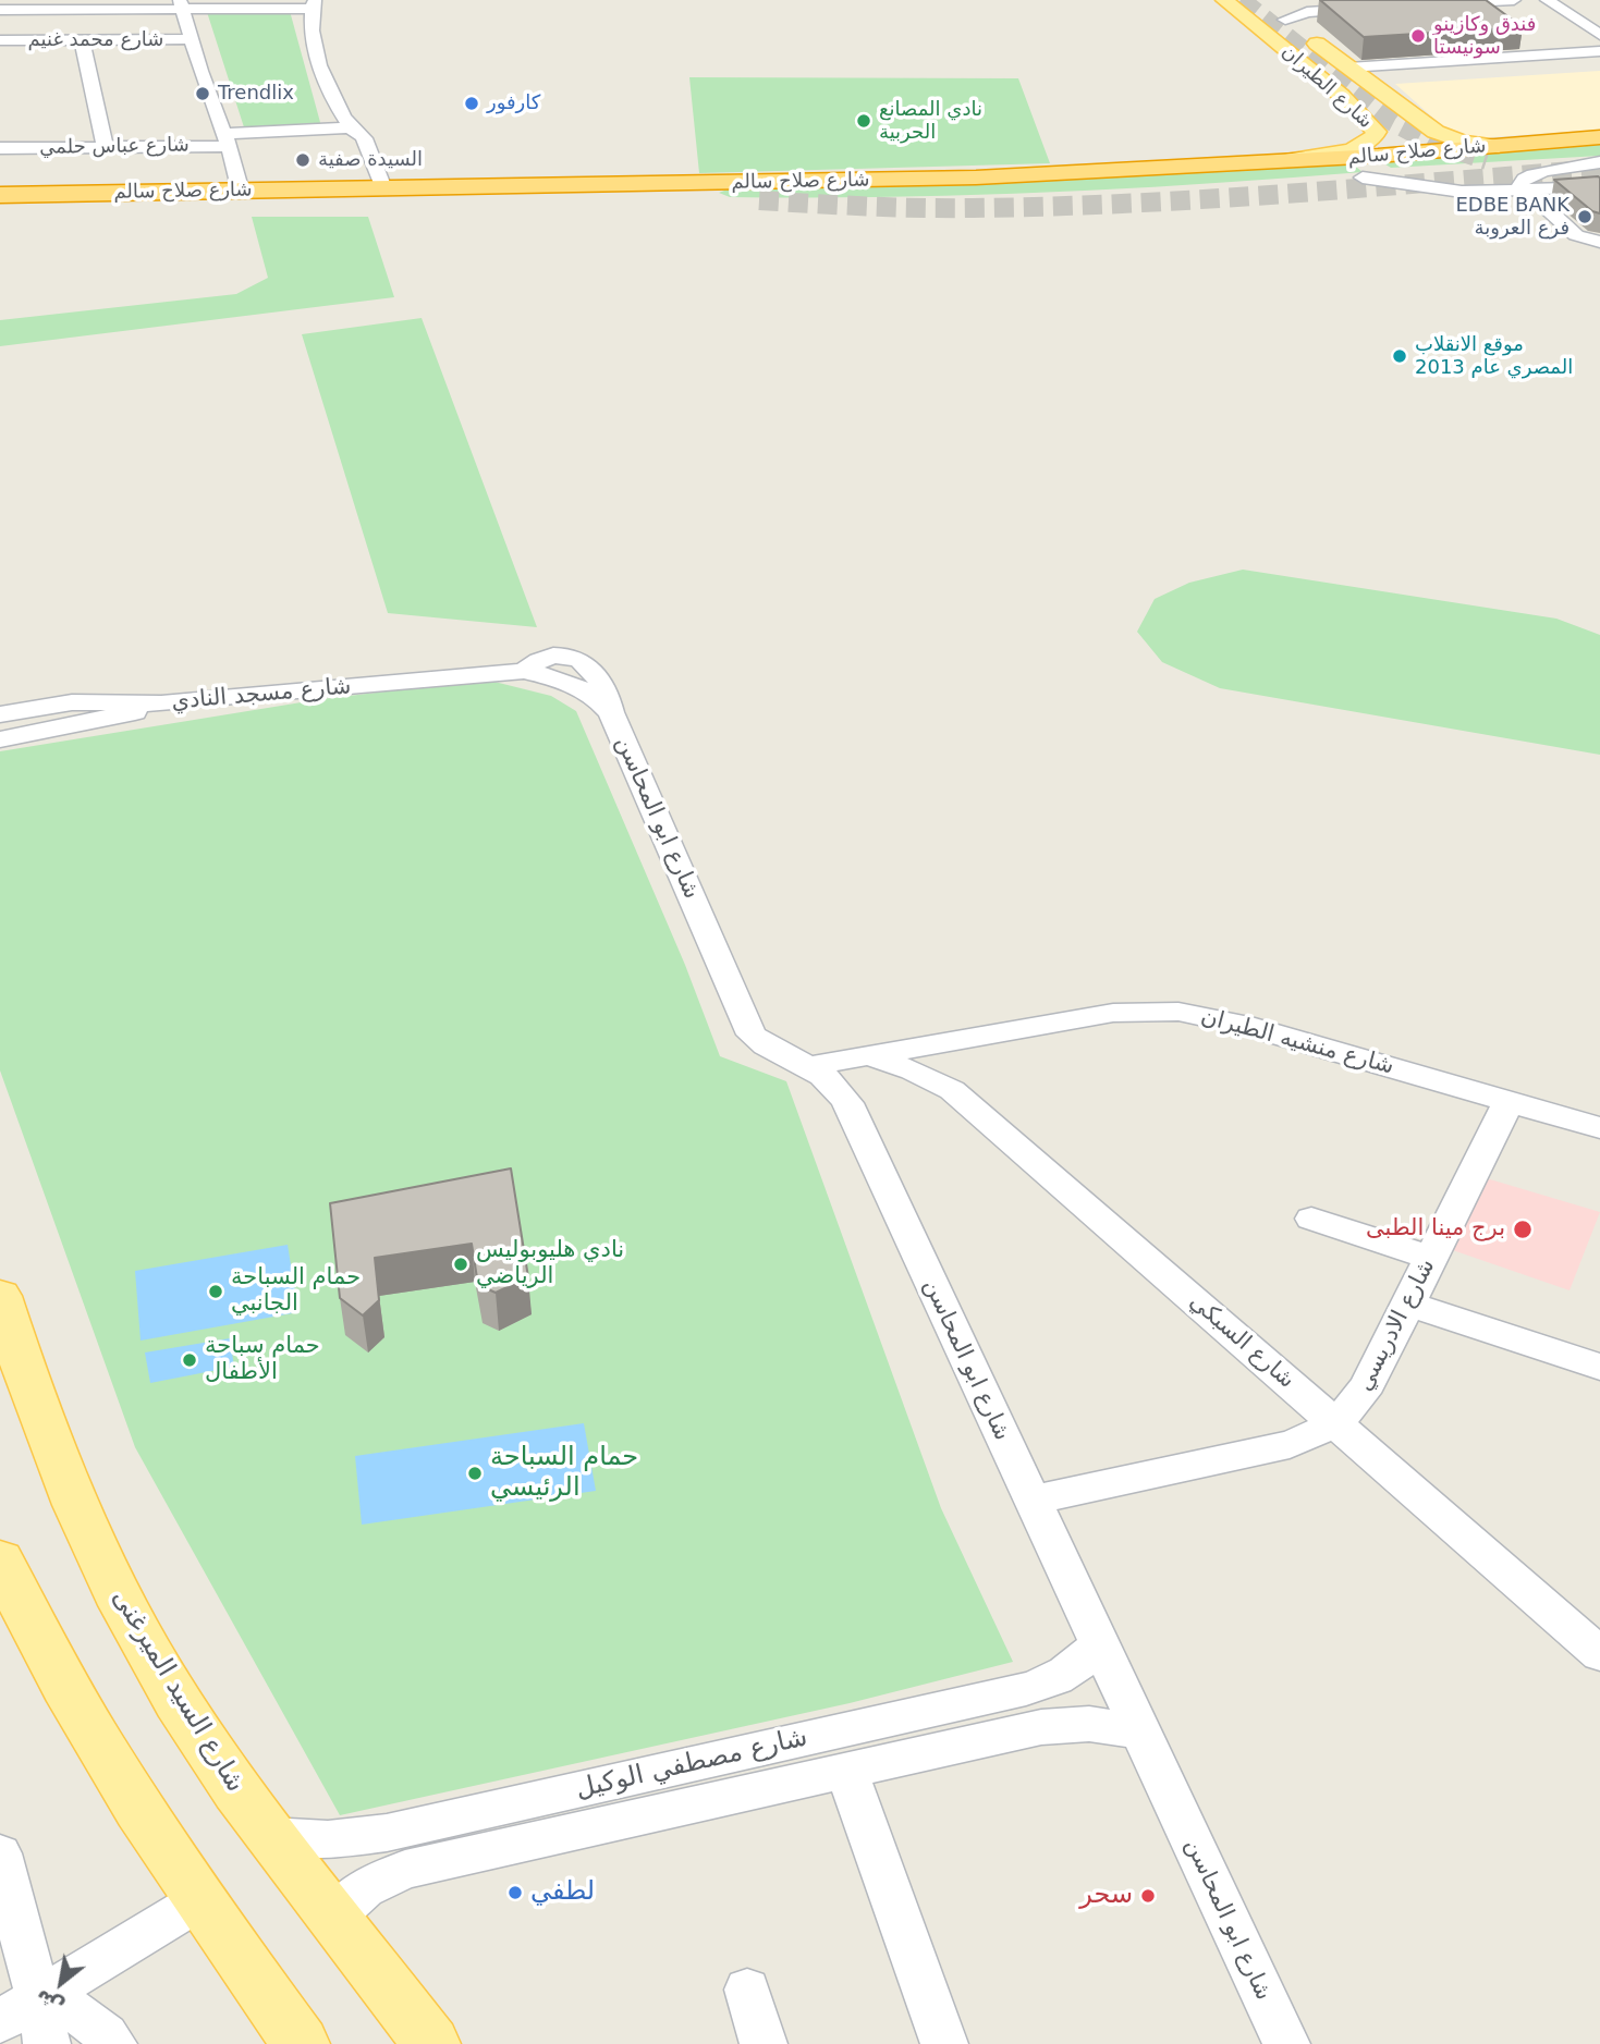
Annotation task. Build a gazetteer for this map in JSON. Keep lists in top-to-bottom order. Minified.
{"streets":{"highway":["شارع صلاح سالم"],"main road":["شارع الطيران","شارع السيد الميرغنى"],"street":["شارع محمد غنيم","شارع عباس حلمي","شارع مسجد النادي","شارع ابو المحاسن","شارع منشيه الطيران","شارع الادريسي","شارع السبكي","شارع مصطفي الوكيل"]},"crossings":[["شارع الطيران","شارع صلاح سالم"],["شارع مسجد النادي","شارع ابو المحاسن"],["شارع ابو المحاسن","شارع منشيه الطيران"],["شارع ابو المحاسن","شارع الادريسي"],["شارع ابو المحاسن","شارع مصطفي الوكيل"],["شارع منشيه الطيران","شارع الادريسي"],["شارع منشيه الطيران","شارع السبكي"],["شارع الادريسي","شارع السبكي"],["شارع السيد الميرغنى","شارع مصطفي الوكيل"]],"places":["فندق وكازينو سونيستا","Trendlix","كارفور","نادي المصانع الحربية","السيدة صفية","EDBE BANK فرع العروبة","موقع الانقلاب المصري عام 2013","برج مينا الطبى","نادي هليوبوليس الرياضي","حمام السباحة الجانبي","حمام سباحة الأطفال","حمام السباحة الرئيسي","لطفي","سحر"],"north":"bottom left"}
